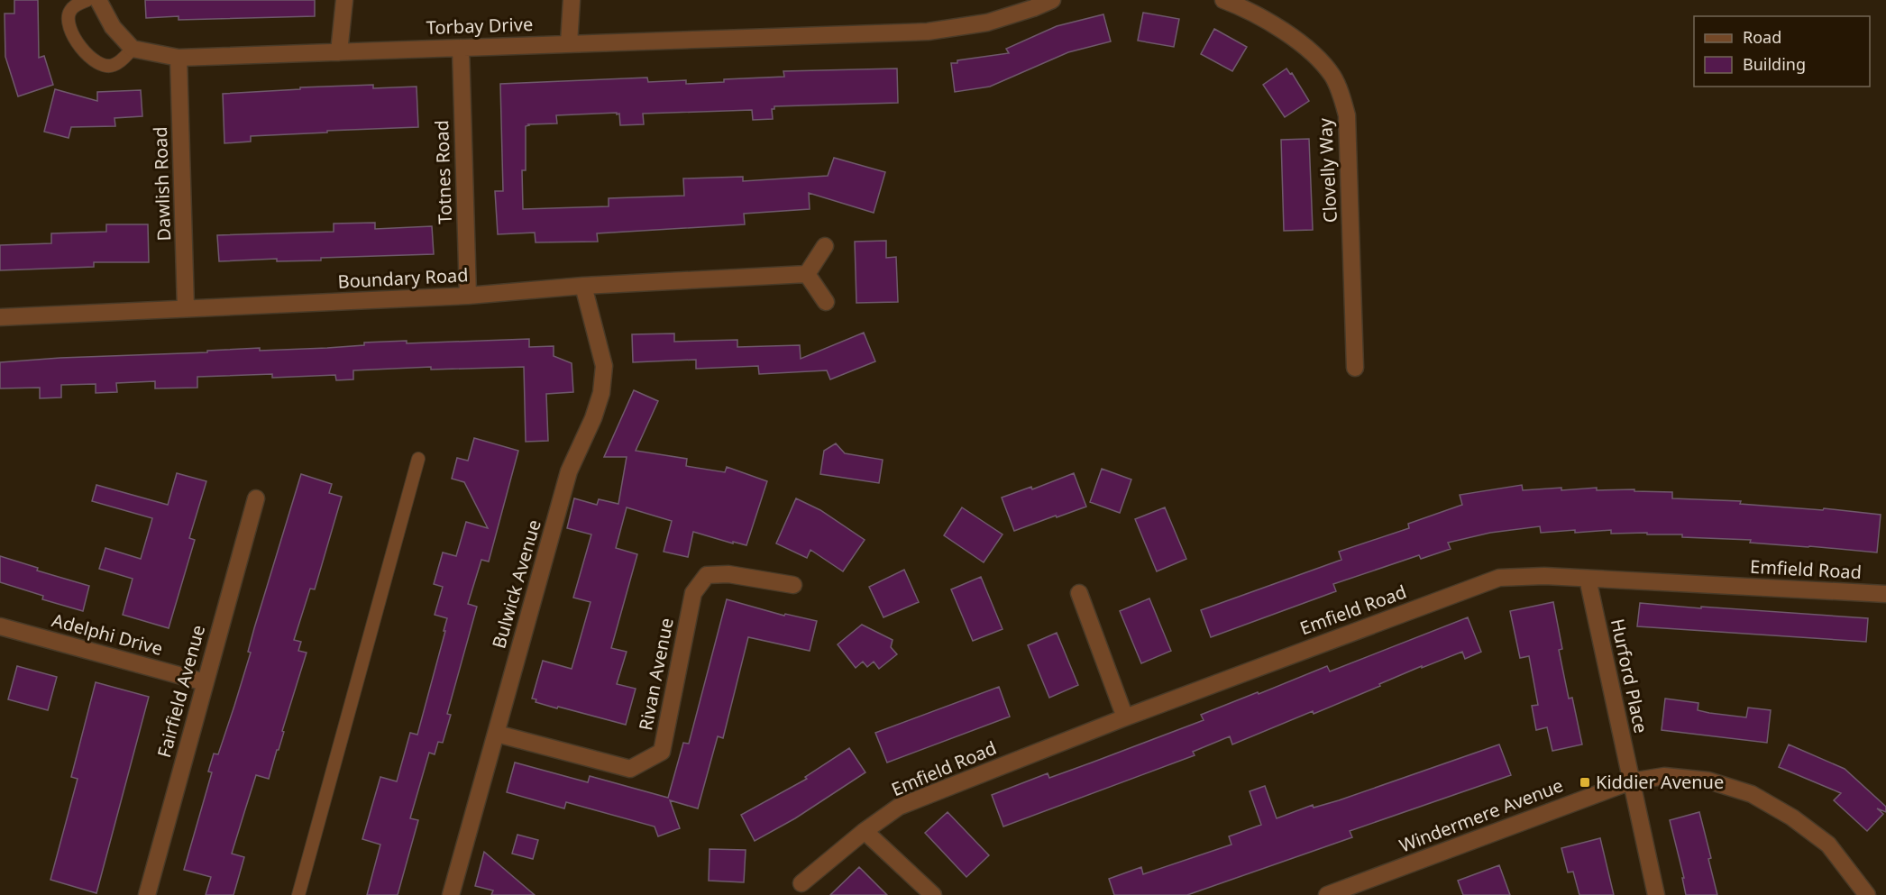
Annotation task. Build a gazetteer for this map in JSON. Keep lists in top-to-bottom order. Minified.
{"streets":{"street":["Torbay Drive","Clovelly Way","Totnes Road","Dawlish Road","Boundary Road","Emfield Road","Bulwick Avenue","Adelphi Drive","Rivan Avenue","Hurford Place","Fairfield Avenue","Windermere Avenue"]},"crossings":[["Torbay Drive","Totnes Road"],["Torbay Drive","Dawlish Road"],["Totnes Road","Boundary Road"],["Dawlish Road","Boundary Road"],["Boundary Road","Bulwick Avenue"],["Emfield Road","Hurford Place"],["Bulwick Avenue","Rivan Avenue"],["Adelphi Drive","Fairfield Avenue"],["Hurford Place","Windermere Avenue"]],"places":{"transit":["Kiddier Avenue"]},"legend":["Road","Building"]}
